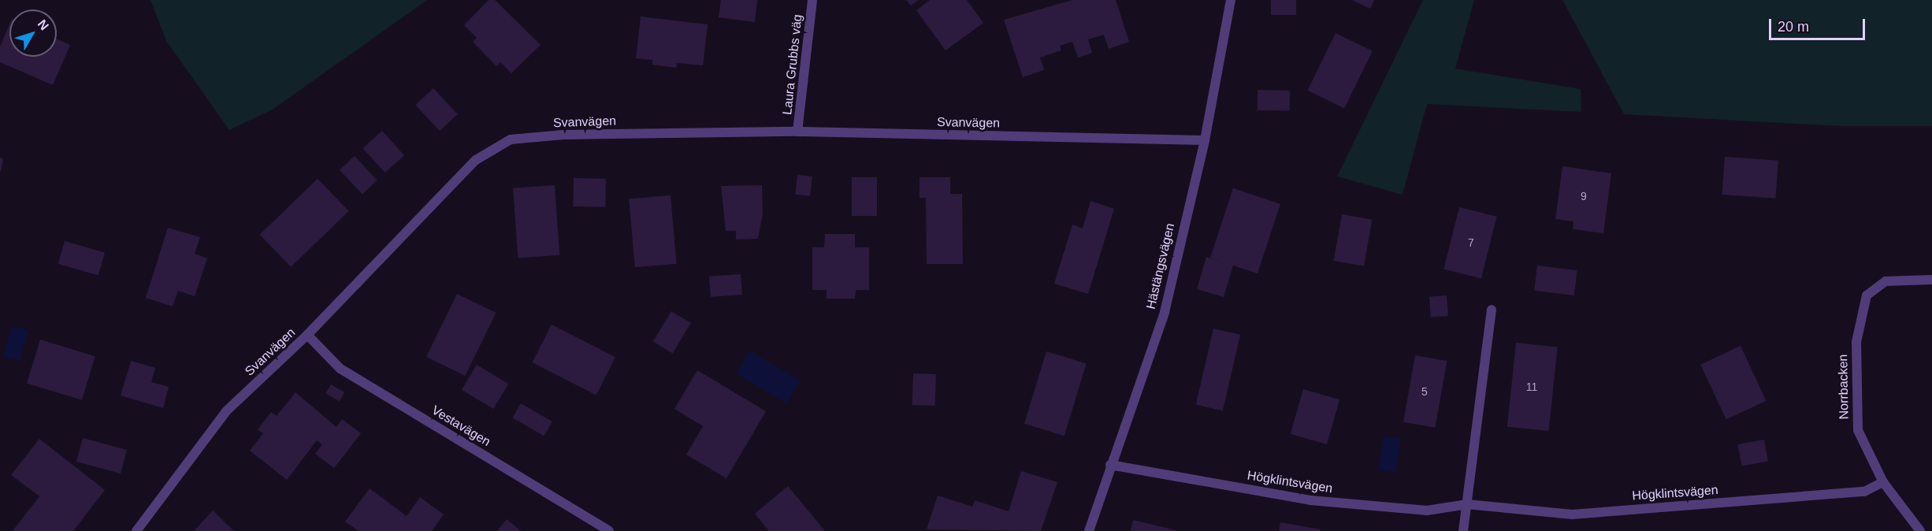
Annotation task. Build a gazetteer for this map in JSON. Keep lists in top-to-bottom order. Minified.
{"streets":{"street":["Laura Grubbs väg","Svanvägen","Hästängsvägen","Norrbacken","Vestavägen","Högklintsvägen"]},"crossings":[["Laura Grubbs väg","Svanvägen"],["Svanvägen","Hästängsvägen"],["Svanvägen","Vestavägen"],["Hästängsvägen","Högklintsvägen"],["Norrbacken","Högklintsvägen"]],"house_numbers":["9","7","11","5"],"scale_bar":"20 m","north":"top right"}
